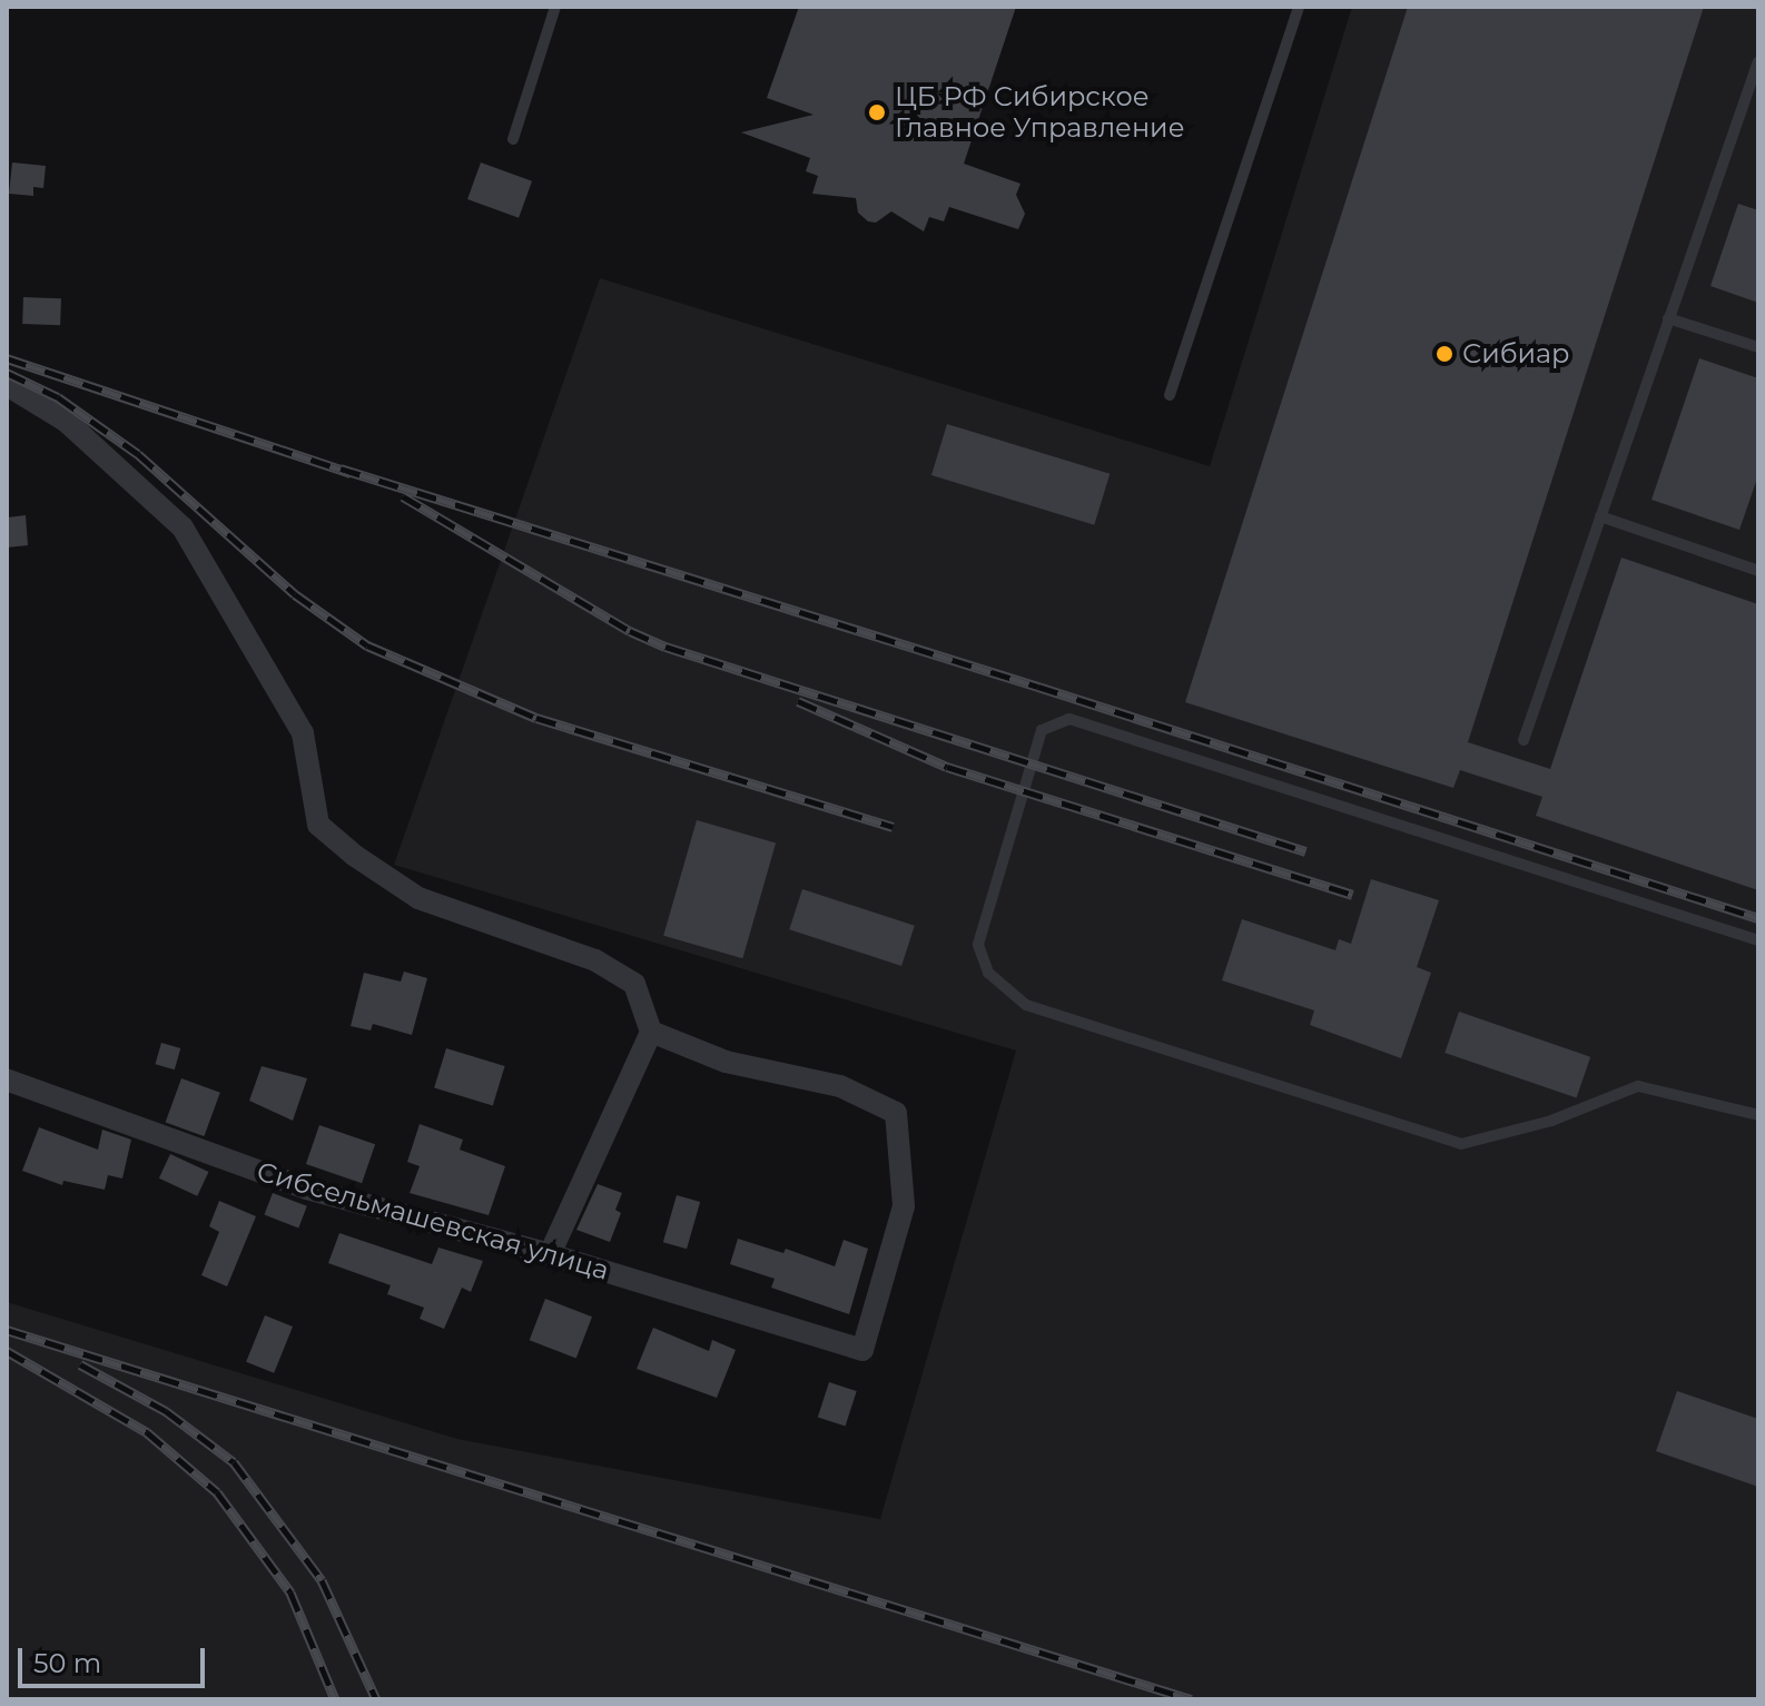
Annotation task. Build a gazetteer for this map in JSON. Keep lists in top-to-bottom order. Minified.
{"streets":{"street":["Сибсельмашевская улица"]},"places":["ЦБ РФ Сибирское Главное Управление","Сибиар"],"scale_bar":"50 m"}
